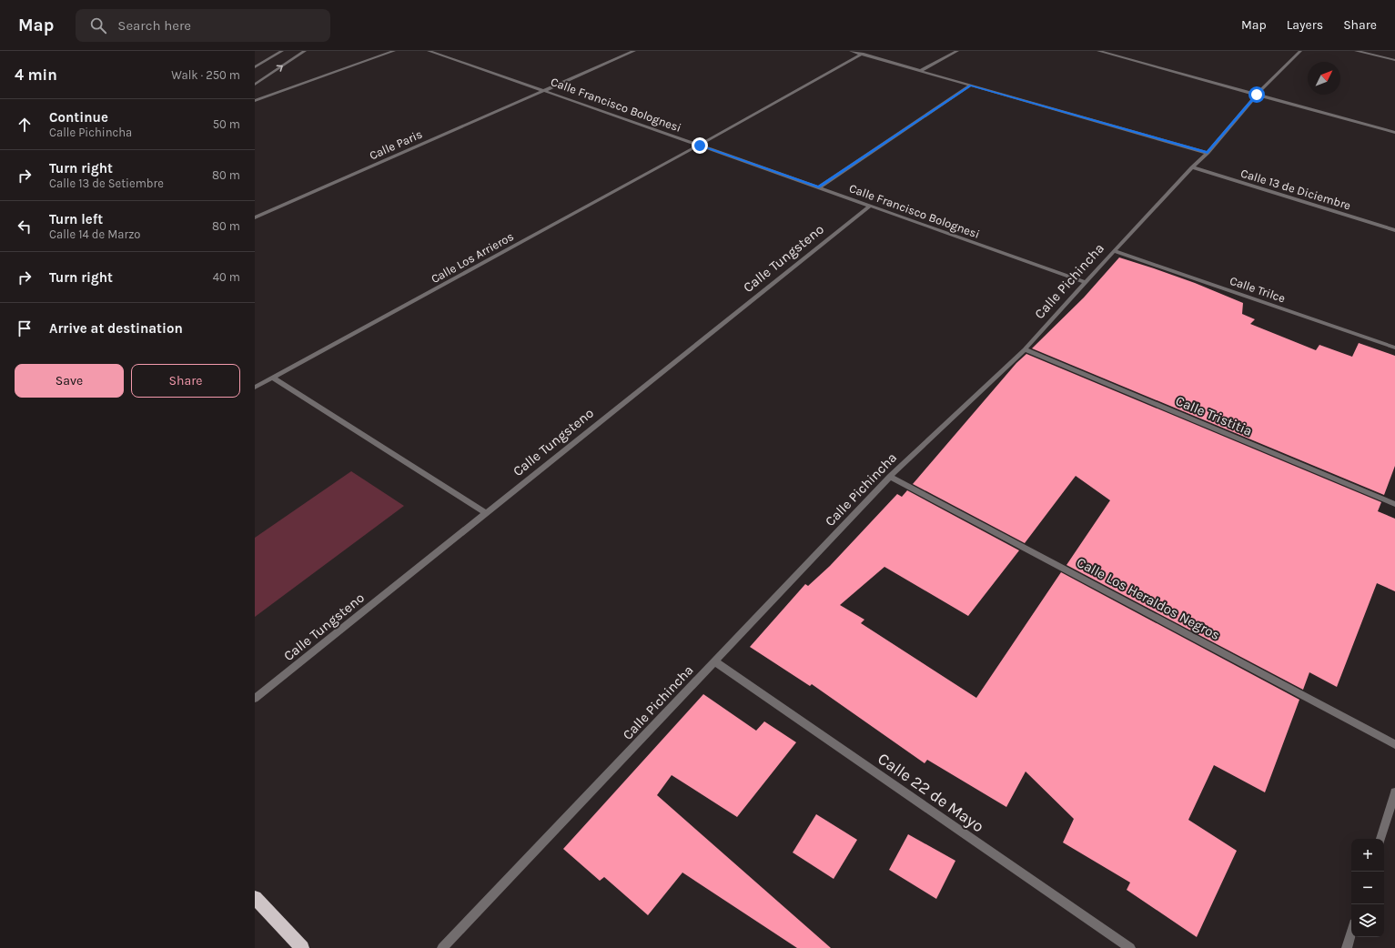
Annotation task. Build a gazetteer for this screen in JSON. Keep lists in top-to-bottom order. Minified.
{"streets":{"street":["Calle Francisco Bolognesi","Calle Paris","Calle 13 de Diciembre","Calle Los Arrieros","Calle Tungsteno","Calle Pichincha","Calle Trilce","Calle Tristitia","Calle Los Heraldos Negros","Calle 22 de Mayo"]},"crossings":[["Calle Francisco Bolognesi","Calle Paris"],["Calle Francisco Bolognesi","Calle Los Arrieros"],["Calle Francisco Bolognesi","Calle Tungsteno"],["Calle Francisco Bolognesi","Calle Pichincha"],["Calle 13 de Diciembre","Calle Pichincha"],["Calle Pichincha","Calle Trilce"],["Calle Pichincha","Calle Tristitia"],["Calle Pichincha","Calle Los Heraldos Negros"],["Calle Pichincha","Calle 22 de Mayo"]],"north":"top right","page":{"header":"Map","search":"Search here","nav":["Map","Layers","Share"],"heading":["4 min","Walk · 250 m"],"list":[["Continue","Calle Pichincha","50 m"],["Turn right","Calle 13 de Setiembre","80 m"],["Turn left","Calle 14 de Marzo","80 m"],["Turn right","40 m"],"Arrive at destination"],"buttons":["Save","Share"],"map_buttons":["+","−"]}}
